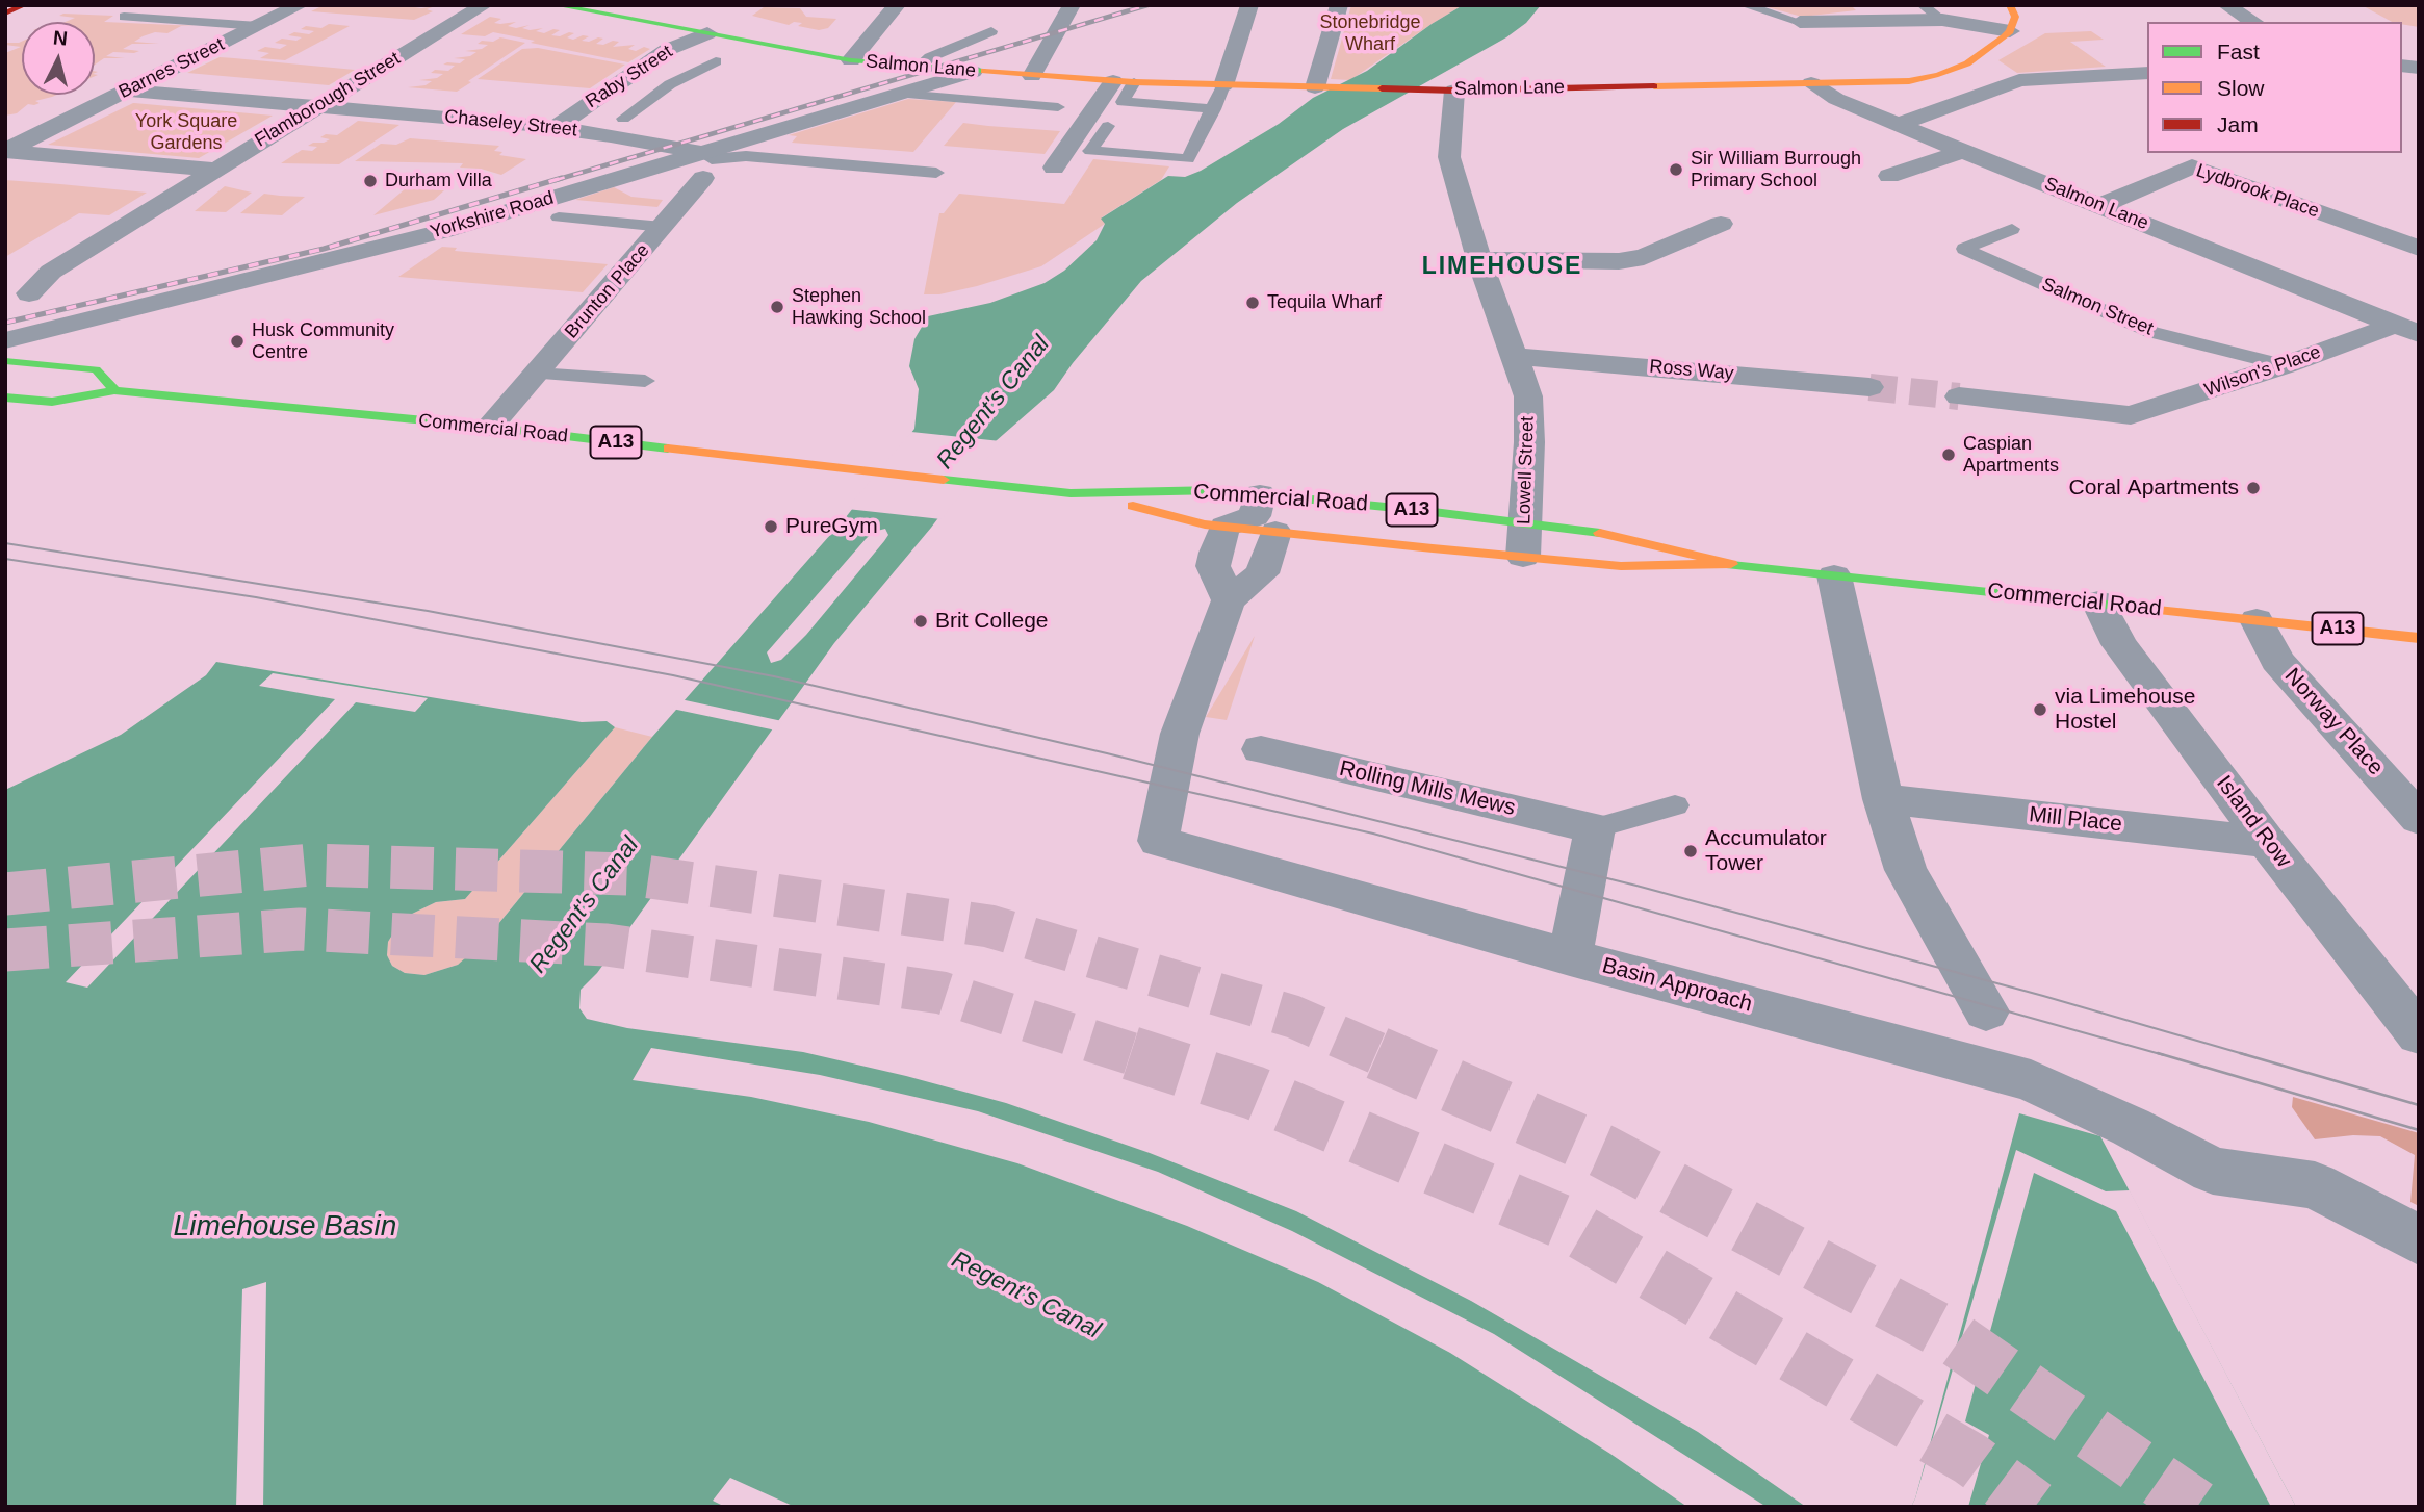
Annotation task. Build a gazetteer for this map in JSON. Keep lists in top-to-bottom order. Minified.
{"streets":{"main road":["Salmon Lane","Commercial Road","A13"],"street":["Barnes Street","Raby Street","Flamborough Street","Chaseley Street","Lydbrook Place","Yorkshire Road","Brunton Place","Ross Way","Wilson's Place","Lowell Street","Norway Place","Rolling Mills Mews","Mill Place","Island Row","Basin Approach"],"lane":["Salmon Street"]},"crossings":[["Salmon Lane","Raby Street"],["Salmon Lane","Lydbrook Place"],["Salmon Lane","Yorkshire Road"],["Salmon Lane","Wilson's Place"],["Salmon Lane","Lowell Street"],["Barnes Street","Chaseley Street"],["Raby Street","Chaseley Street"],["Flamborough Street","Chaseley Street"],["Chaseley Street","Yorkshire Road"],["Chaseley Street","Brunton Place"],["Yorkshire Road","Brunton Place"],["Brunton Place","Commercial Road"],["Salmon Street","Wilson's Place"],["Ross Way","Lowell Street"],["Commercial Road","Lowell Street"],["Commercial Road","Norway Place"],["Commercial Road","Island Row"],["Mill Place","Island Row"]],"districts":["LIMEHOUSE"],"water":["Regent's Canal","Limehouse Basin"],"parks":["Stonebridge Wharf","York Square Gardens"],"places":["Sir William Burrough Primary School","Durham Villa","Tequila Wharf","Stephen Hawking School","Husk Community Centre","Caspian Apartments","Coral Apartments","PureGym","Brit College","via Limehouse Hostel","Accumulator Tower"],"legend":["Fast","Slow","Jam"],"north":"top"}
